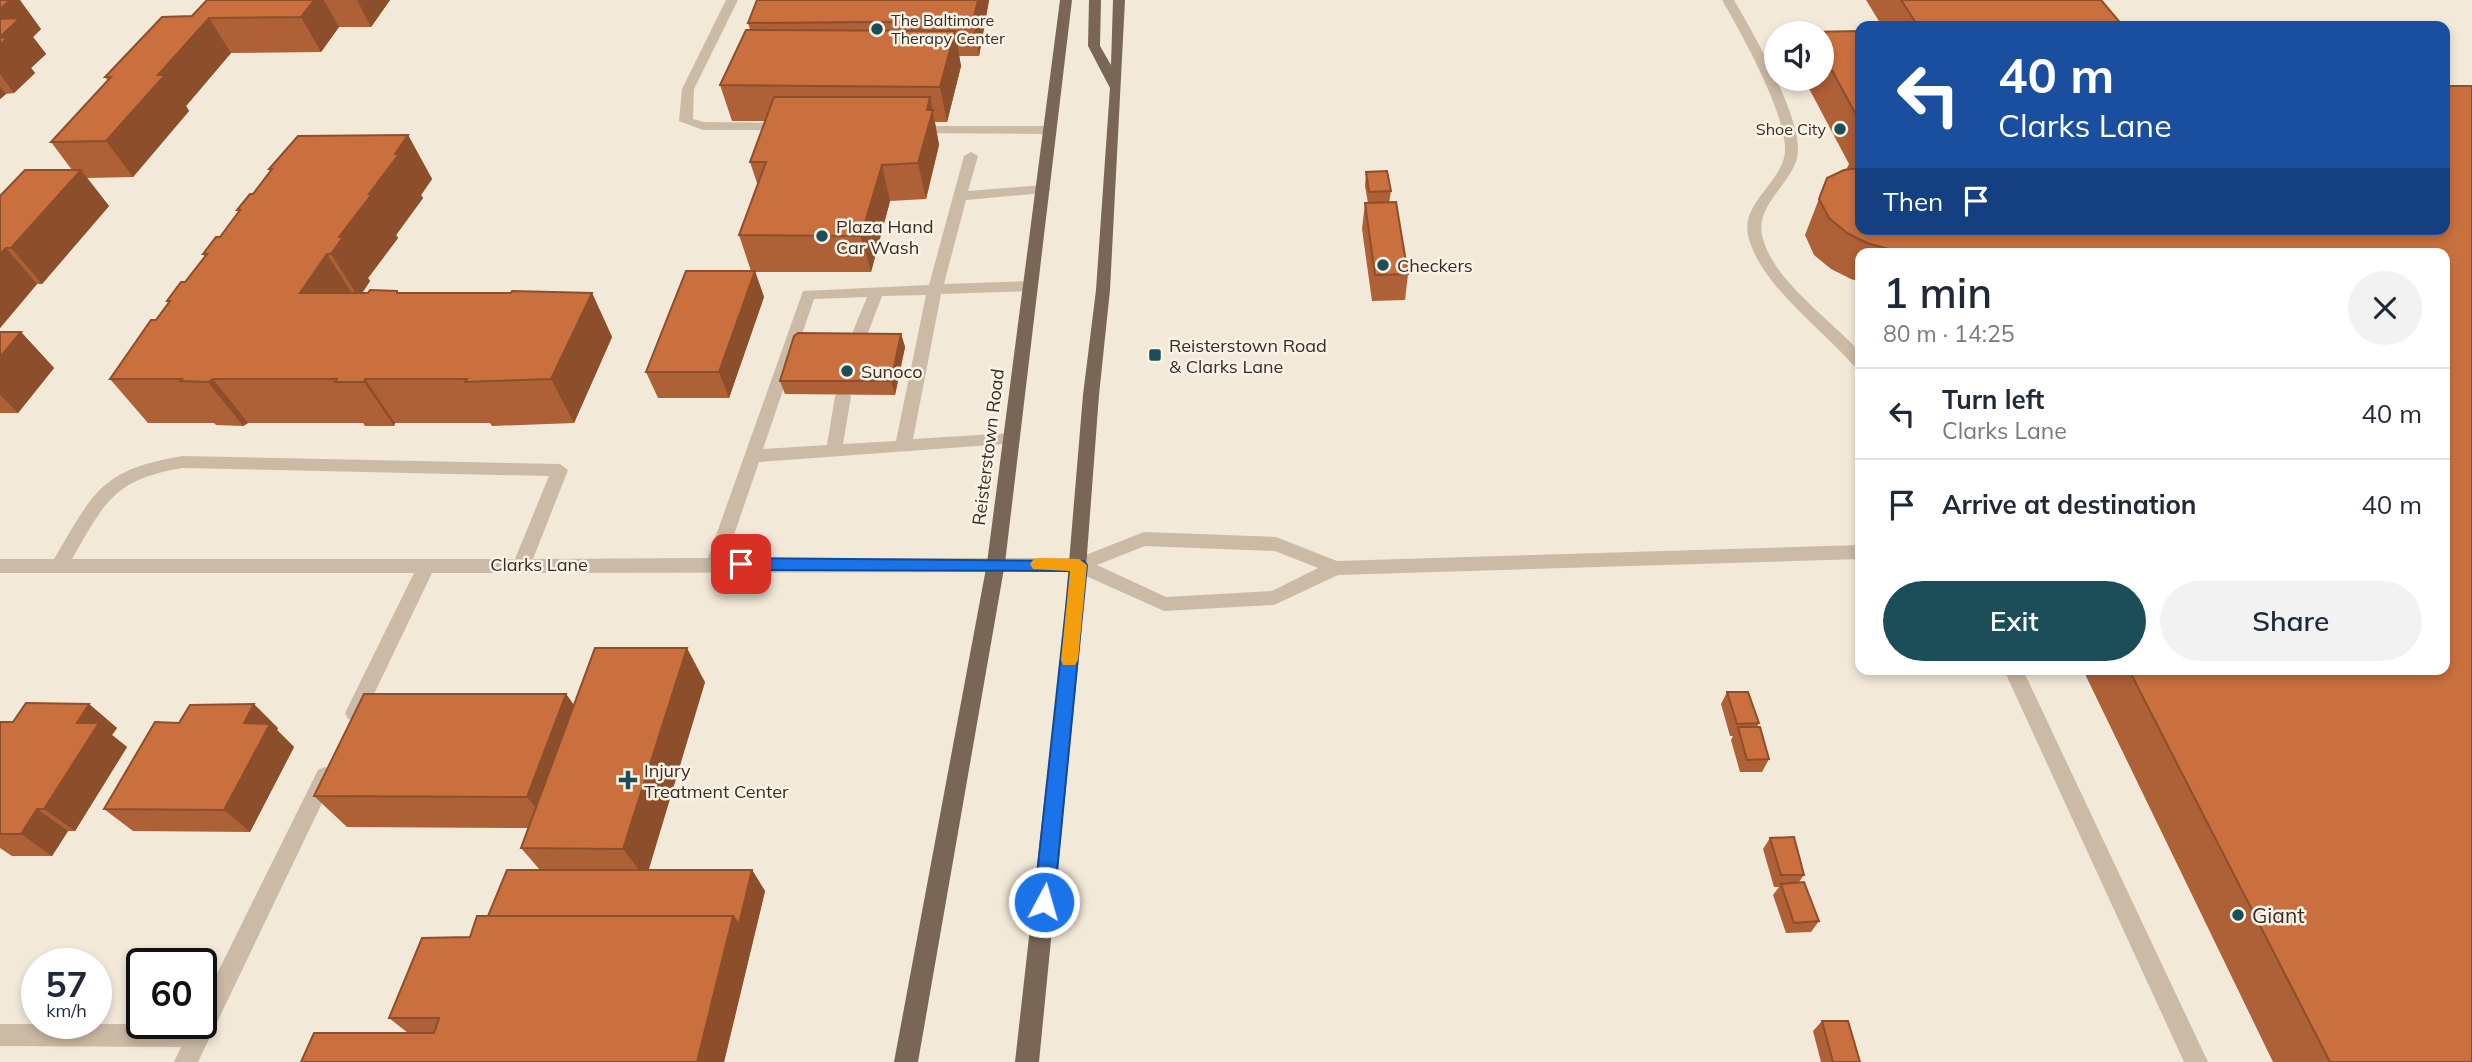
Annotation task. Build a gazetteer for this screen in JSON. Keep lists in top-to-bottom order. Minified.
{"streets":{"main road":["Reisterstown Road"],"street":["Clarks Lane"]},"crossings":[["Reisterstown Road","Clarks Lane"]],"places":{"other":["The Baltimore Therapy Center","Shoe City","Plaza Hand Car Wash","Checkers","Sunoco","Giant"],"transit":["Reisterstown Road & Clarks Lane"],"health":["Injury Treatment Center"]},"page":{"turn":["40 m","Clarks Lane"],"then":"Then","heading":["1 min","80 m · 14:25"],"list":[{"name":"Turn left","note":"Clarks Lane","value":"40 m"},{"name":"Arrive at destination","value":"40 m"}],"buttons":["Exit","Share"],"speed":"57 km/h","limit":"60"}}
